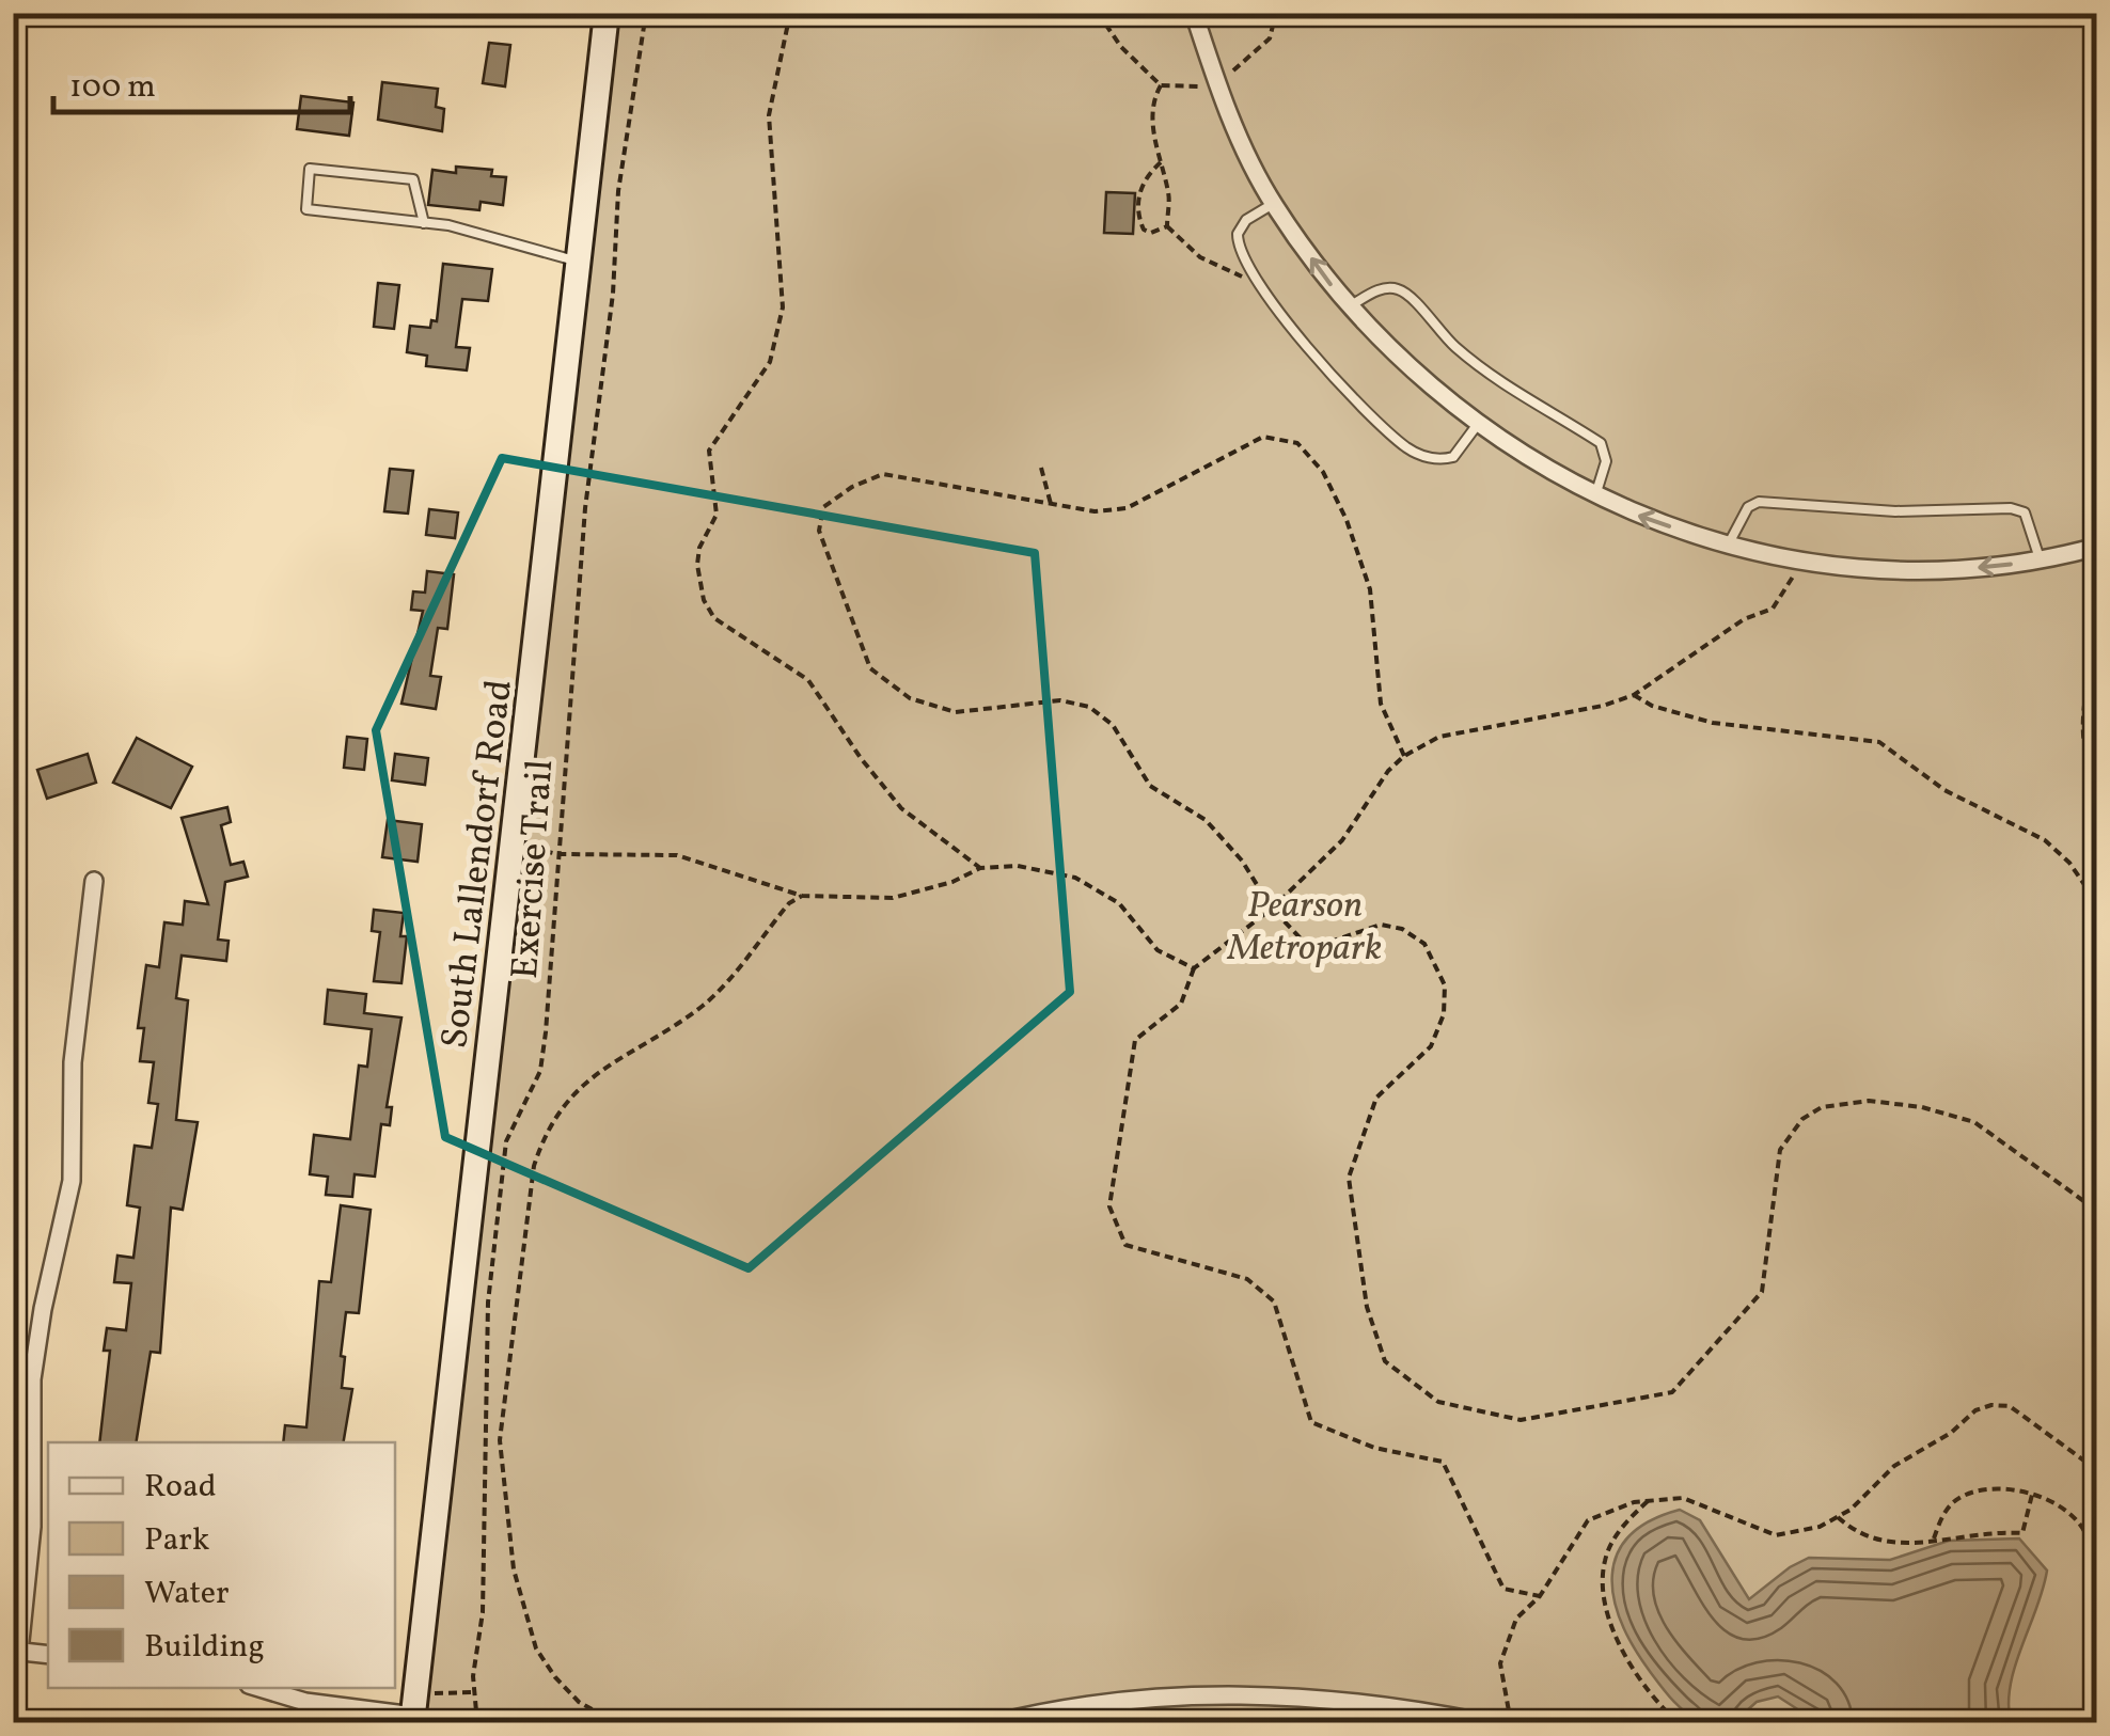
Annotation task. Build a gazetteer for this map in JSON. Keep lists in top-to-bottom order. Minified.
{"streets":{"street":["South Lallendorf Road"],"path":["Exercise Trail"]},"parks":["Pearson Metropark"],"legend":["Road","Park","Water","Building"],"scale_bar":"100 m"}
